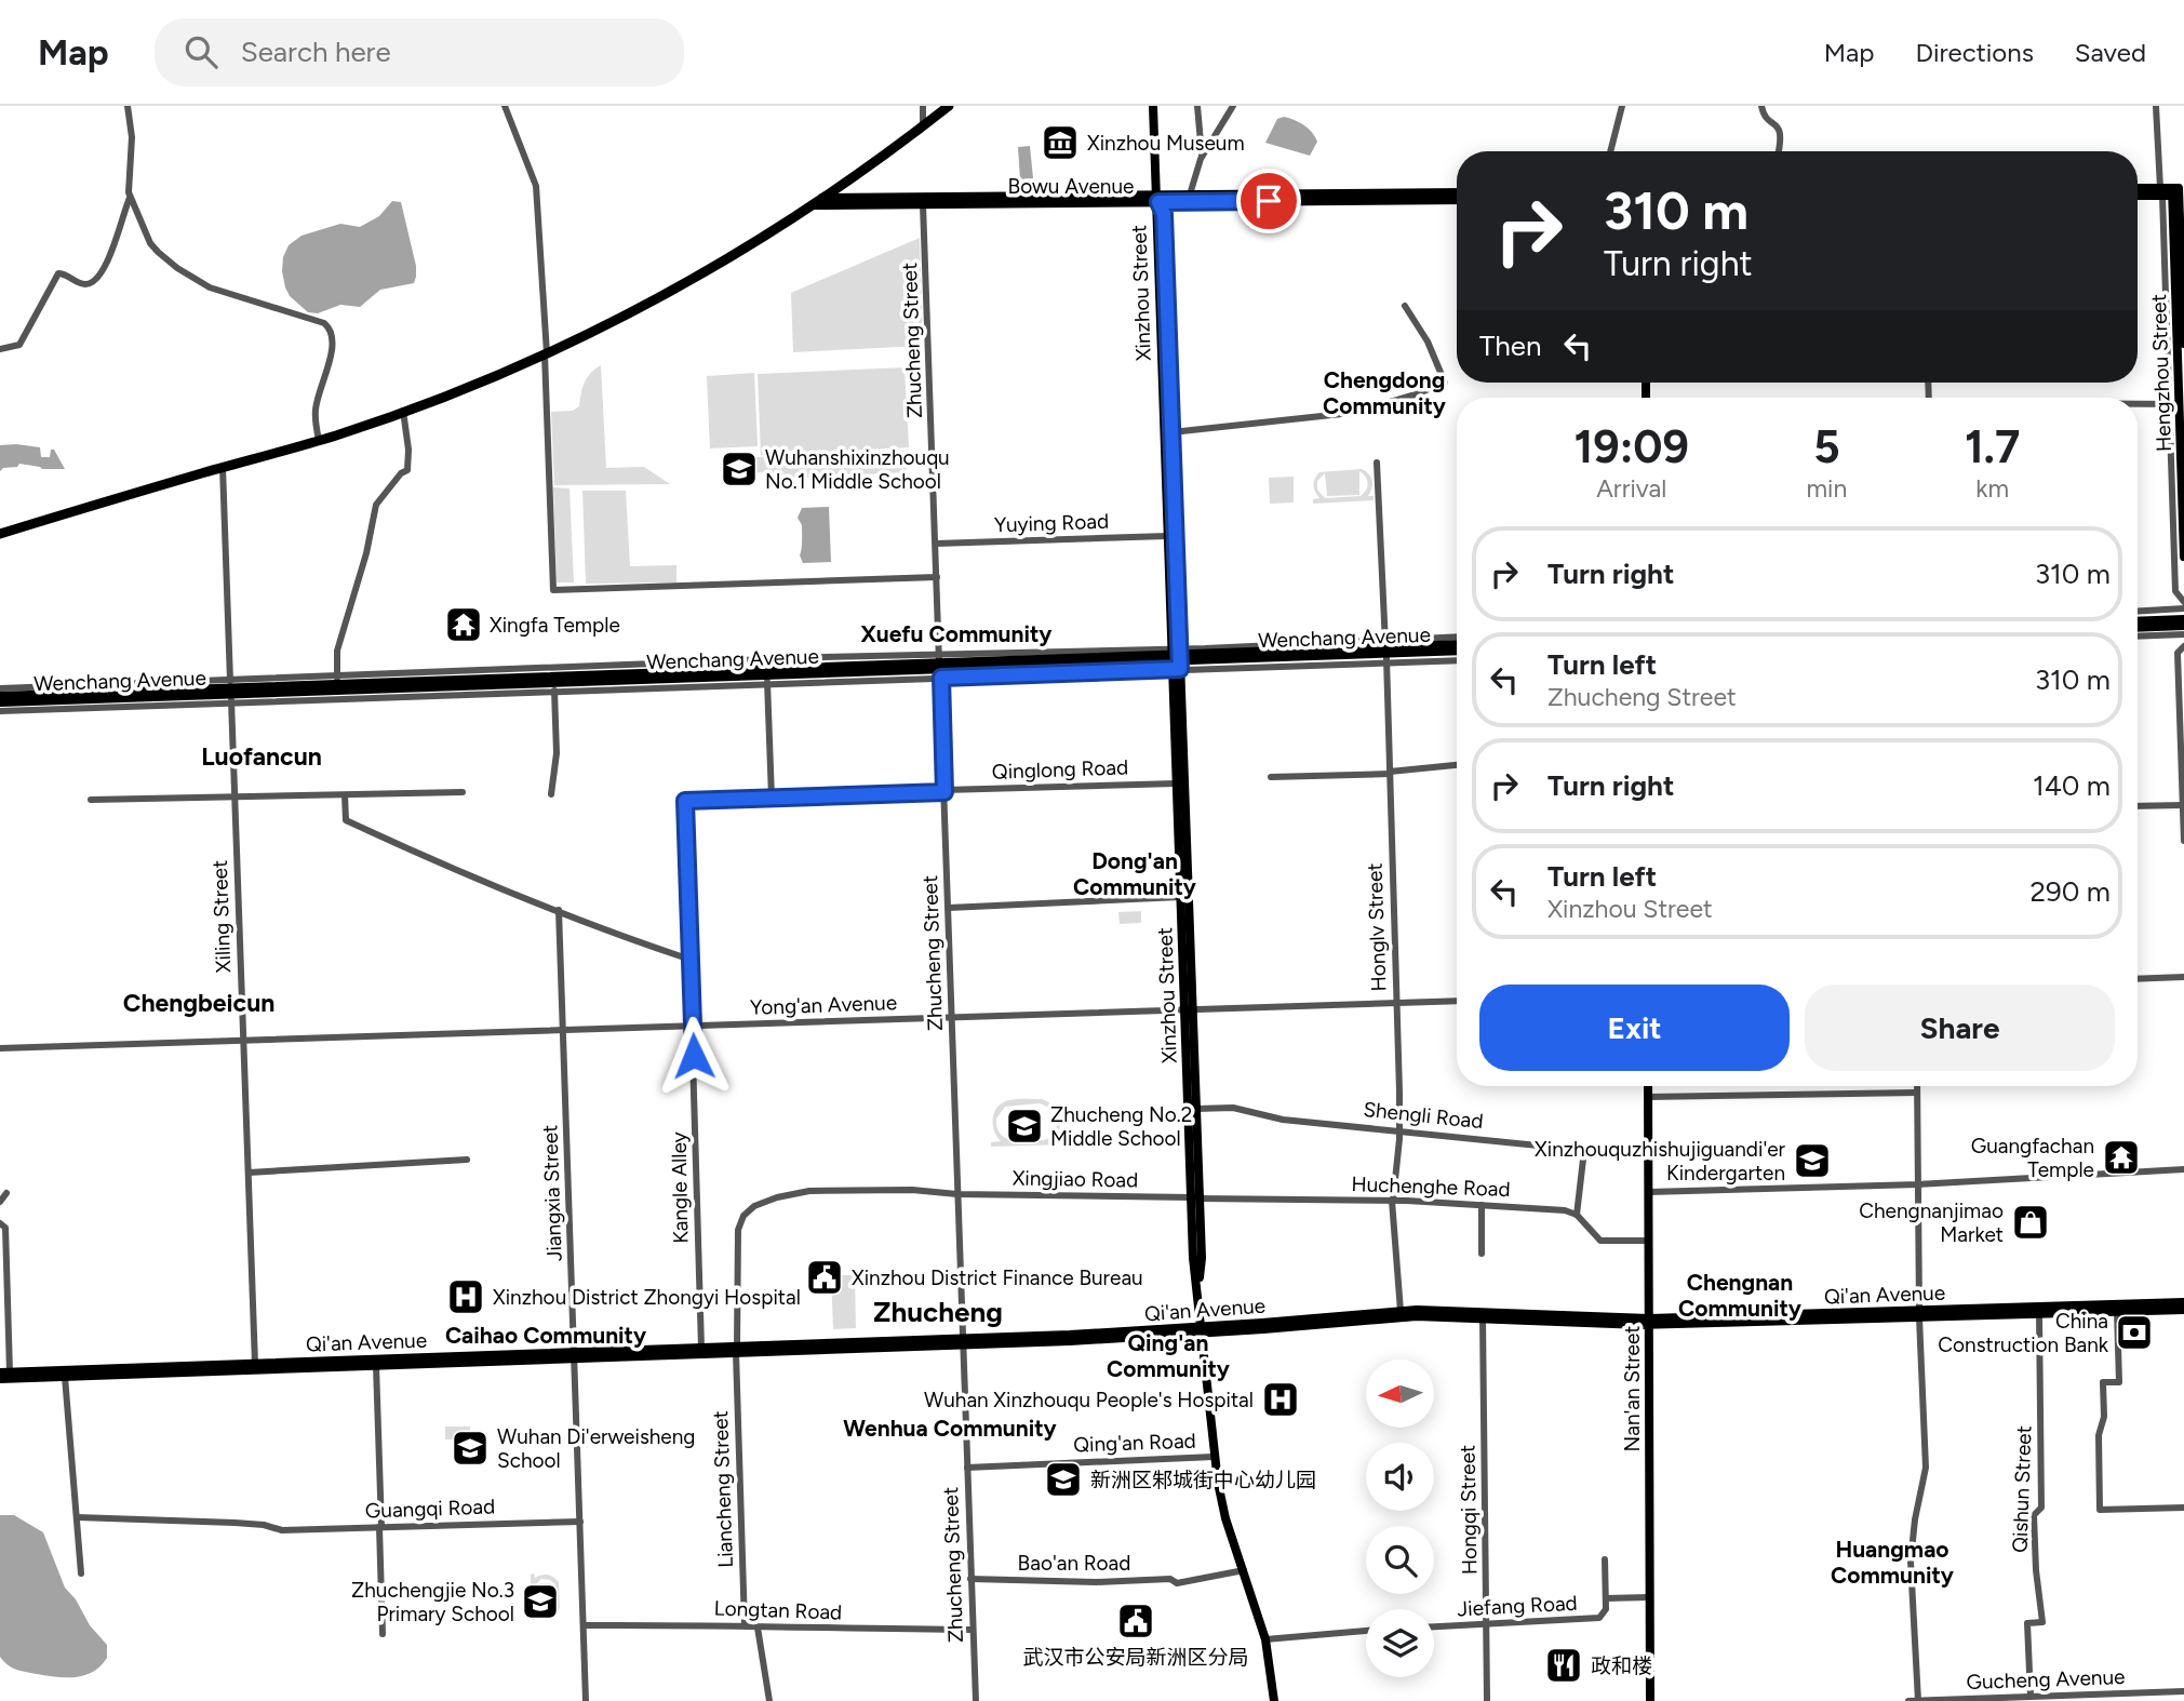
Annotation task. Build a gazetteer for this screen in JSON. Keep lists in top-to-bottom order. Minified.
{"streets":{"main road":["Bowu Avenue","Xinzhou Street","Hengzhou Street","Wenchang Avenue","Qi'an Avenue","Nan'an Street"],"street":["Zhucheng Street","Yuying Road","Qinglong Road","Xiling Street","Honglv Street","Yong'an Avenue","Shengli Road","Xingjiao Road","Huchenghe Road","Kangle Alley","Jiangxia Street","Qing'an Road","Liancheng Street","Qishun Street","Guangqi Road","Hongqi Street","Bao'an Road","Jiefang Road","Longtan Road","Gucheng Avenue"]},"crossings":[["Bowu Avenue","Xinzhou Street"],["Bowu Avenue","Zhucheng Street"],["Xinzhou Street","Yuying Road"],["Xinzhou Street","Wenchang Avenue"],["Xinzhou Street","Qinglong Road"],["Xinzhou Street","Yong'an Avenue"],["Xinzhou Street","Shengli Road"],["Xinzhou Street","Xingjiao Road"],["Xinzhou Street","Huchenghe Road"],["Xinzhou Street","Qi'an Avenue"],["Xinzhou Street","Qing'an Road"],["Xinzhou Street","Bao'an Road"],["Zhucheng Street","Yuying Road"],["Zhucheng Street","Wenchang Avenue"],["Zhucheng Street","Qinglong Road"],["Zhucheng Street","Yong'an Avenue"],["Zhucheng Street","Xingjiao Road"],["Zhucheng Street","Qi'an Avenue"],["Zhucheng Street","Qing'an Road"],["Zhucheng Street","Liancheng Street"],["Zhucheng Street","Bao'an Road"],["Zhucheng Street","Longtan Road"],["Wenchang Avenue","Xiling Street"],["Wenchang Avenue","Honglv Street"],["Qinglong Road","Kangle Alley"],["Xiling Street","Yong'an Avenue"],["Xiling Street","Qi'an Avenue"],["Honglv Street","Yong'an Avenue"],["Honglv Street","Shengli Road"],["Honglv Street","Huchenghe Road"],["Honglv Street","Qi'an Avenue"],["Yong'an Avenue","Kangle Alley"],["Yong'an Avenue","Jiangxia Street"],["Shengli Road","Nan'an Street"],["Xingjiao Road","Huchenghe Road"],["Xingjiao Road","Liancheng Street"],["Kangle Alley","Qi'an Avenue"],["Jiangxia Street","Qi'an Avenue"],["Jiangxia Street","Guangqi Road"],["Jiangxia Street","Longtan Road"],["Qi'an Avenue","Nan'an Street"],["Qi'an Avenue","Liancheng Street"],["Qi'an Avenue","Qishun Street"],["Qi'an Avenue","Hongqi Street"],["Liancheng Street","Longtan Road"],["Qishun Street","Gucheng Avenue"],["Hongqi Street","Jiefang Road"]],"districts":["Chengdong Community","Xuefu Community","Luofancun","Dong'an Community","Chengbeicun","Chengnan Community","Zhucheng","Caihao Community","Qing'an Community","Wenhua Community","Huangmao Community"],"places":{"museum":["Xinzhou Museum"],"school or university":["Wuhanshixinzhouqu No.1 Middle School","Zhucheng No.2 Middle School","Xinzhouquzhishujiguandi'er Kindergarten","Wuhan Di'erweisheng School","新洲区邾城街中心幼儿园","Zhuchengjie No.3 Primary School"],"temple":["Xingfa Temple","Guangfachan Temple"],"shop":["Chengnanjimao Market"],"public building":["Xinzhou District Finance Bureau","武汉市公安局新洲区分局"],"hospital":["Xinzhou District Zhongyi Hospital","Wuhan Xinzhouqu People's Hospital"],"bank":["China Construction Bank"],"restaurant":["政和楼"]},"north":"left","page":{"header":"Map","search":"Search here","nav":["Map","Directions","Saved"],"turn":["310 m","Turn right"],"then":"Then","eta":["19:09","Arrival","5","min","1.7","km"],"list":[{"name":"Turn right","value":"310 m"},{"name":"Turn left","note":"Zhucheng Street","value":"310 m"},{"name":"Turn right","value":"140 m"},{"name":"Turn left","note":"Xinzhou Street","value":"290 m"}],"buttons":["Exit","Share"]}}
